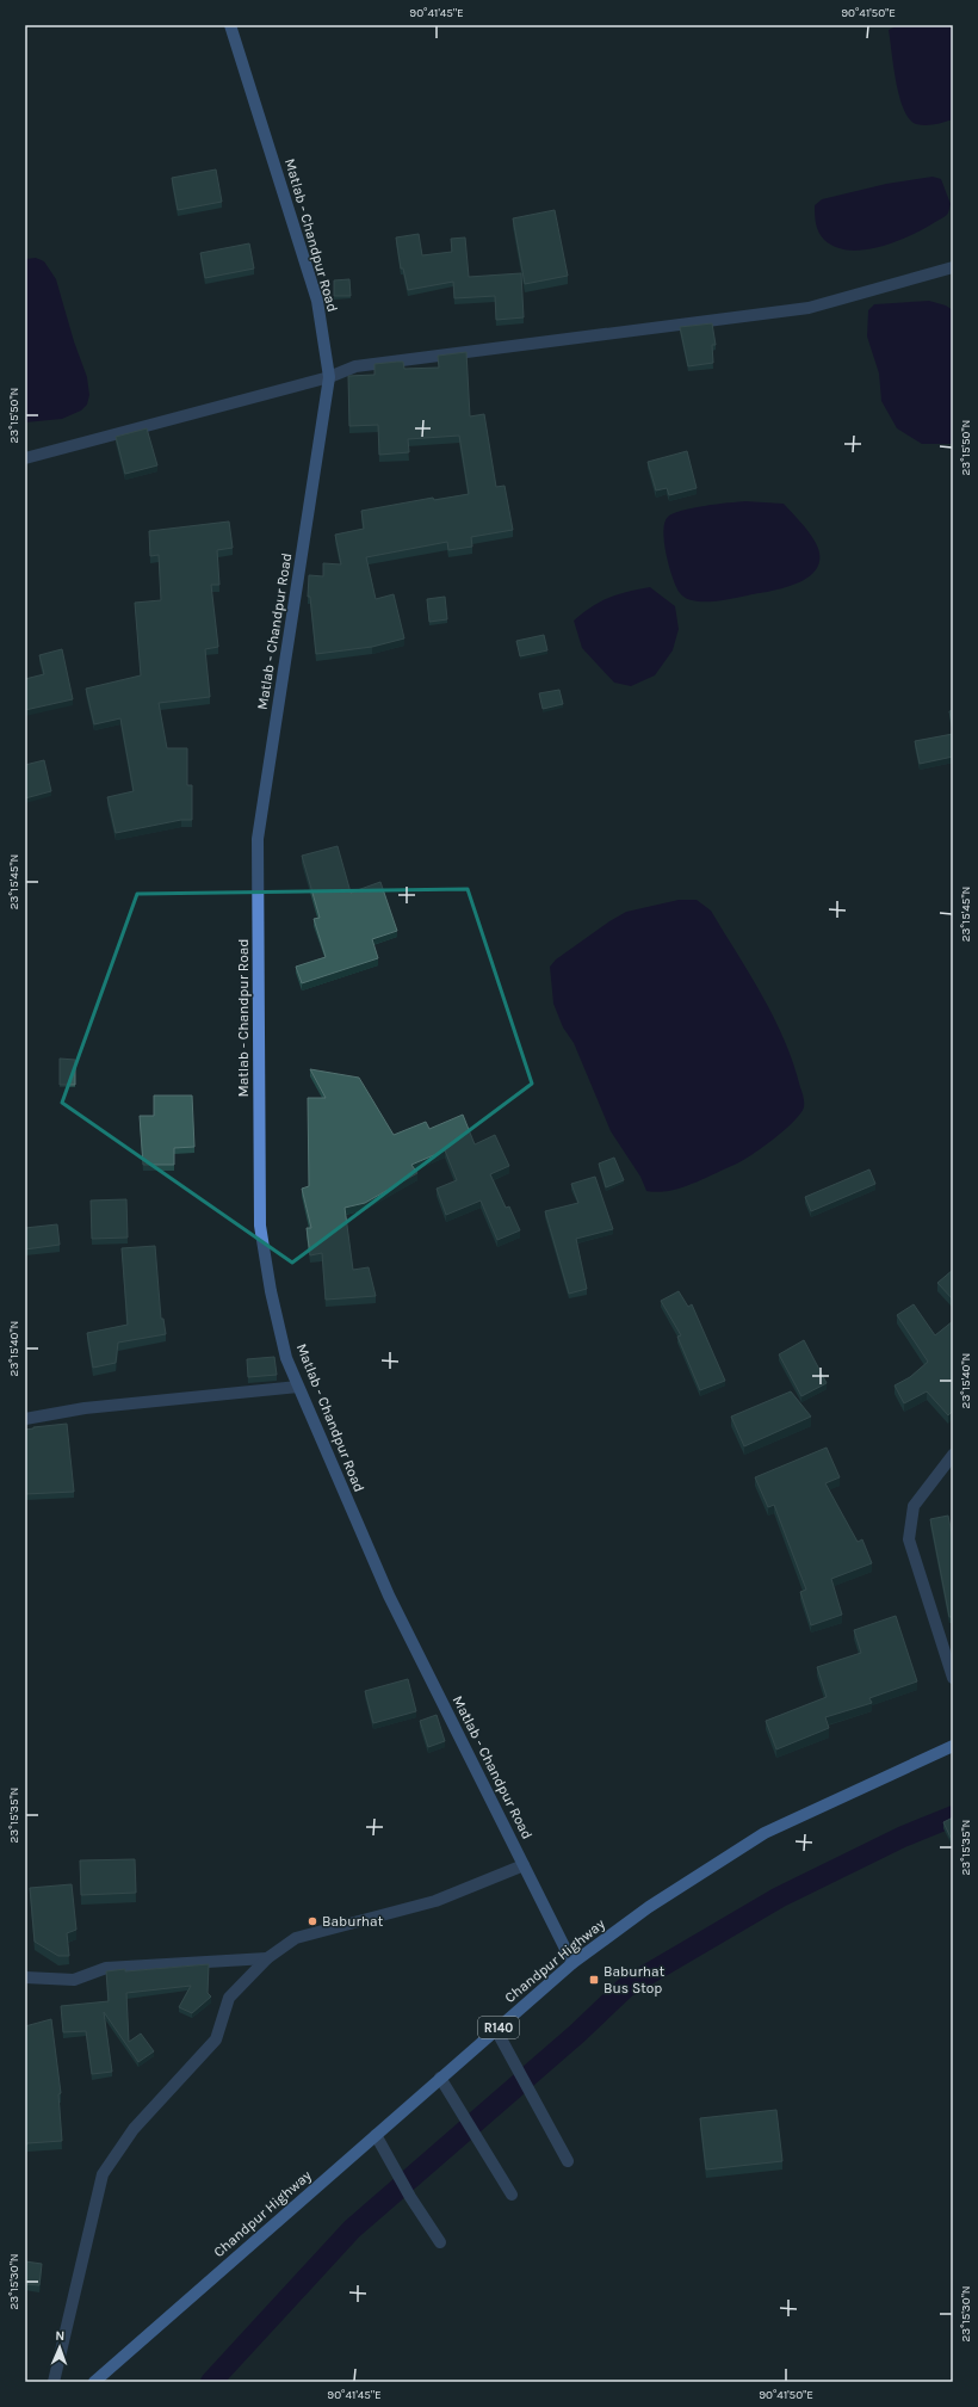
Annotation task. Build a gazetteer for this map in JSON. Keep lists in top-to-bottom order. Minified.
{"streets":{"main road":["Matlab - Chandpur Road","Chandpur Highway","R140"]},"crossings":[["Matlab - Chandpur Road","Chandpur Highway"]],"places":{"other":["Baburhat"],"transit":["Baburhat Bus Stop"]},"north":"top","coordinates":["90°41'45\"E","90°41'50\"E","23°15'50\"N","23°15'45\"N","23°15'40\"N","23°15'35\"N","23°15'30\"N"]}
